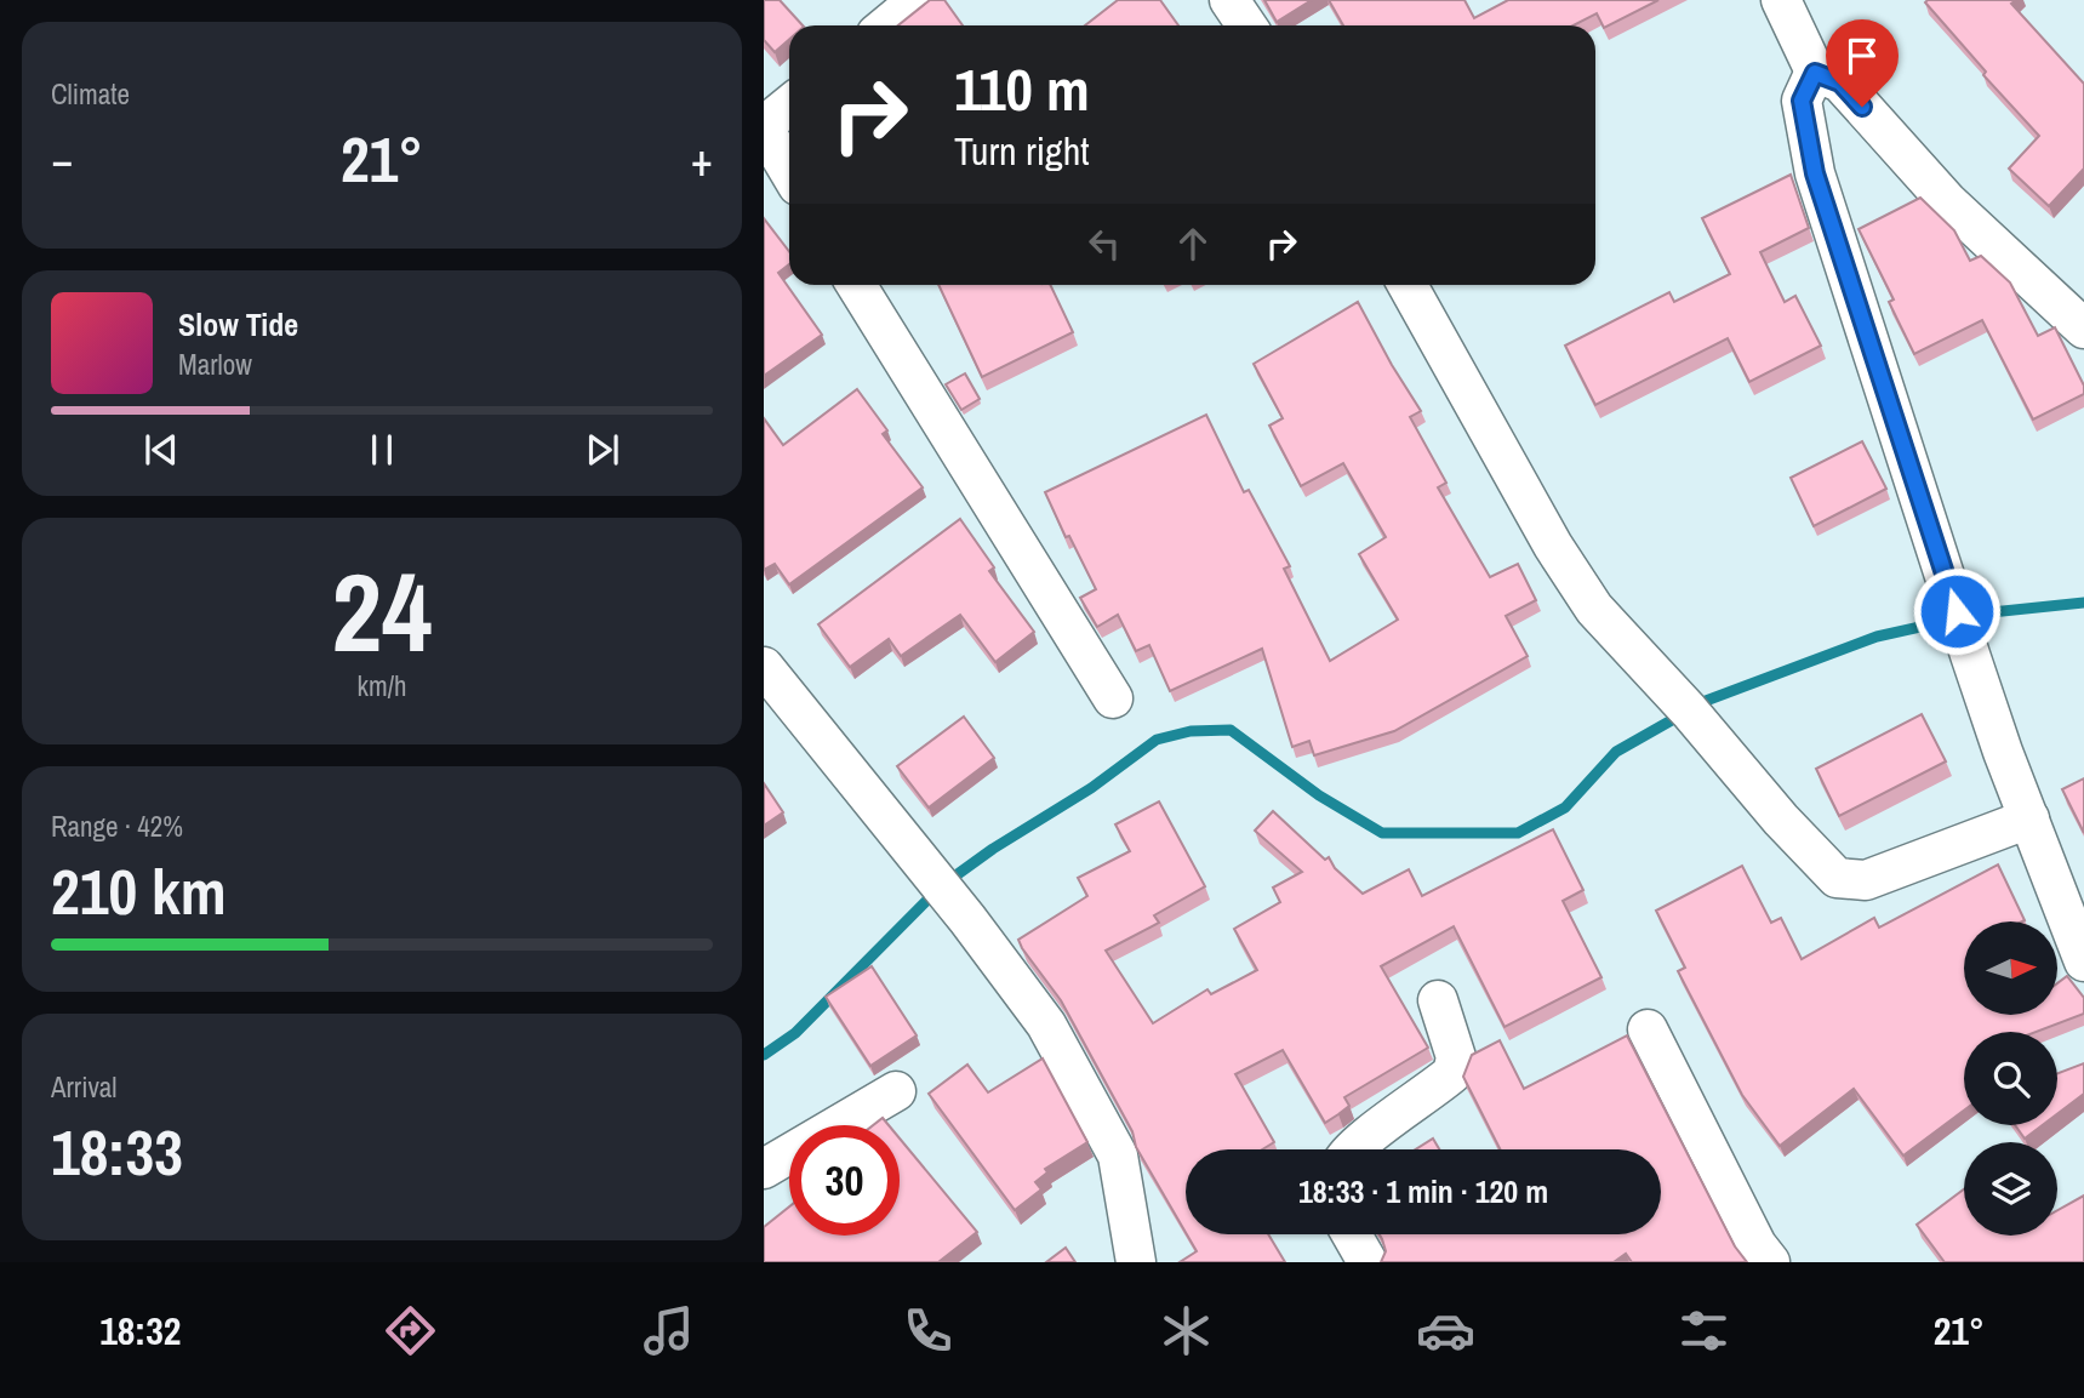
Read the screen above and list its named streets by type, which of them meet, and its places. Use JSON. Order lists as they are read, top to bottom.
{
  "north": "right",
  "page": {
    "tile": [
      "Climate",
      ["24", "km/h"],
      ["Range · 42%", "210 km"],
      ["Arrival", "18:33"]
    ],
    "turn": ["110 m", "Turn right"],
    "heat": ["−", "21°", "+"],
    "song": ["Slow Tide", "Marlow"],
    "limit": "30",
    "trip": "18:33 · 1 min · 120 m",
    "tabs": ["18:32", "21°"]
  }
}
